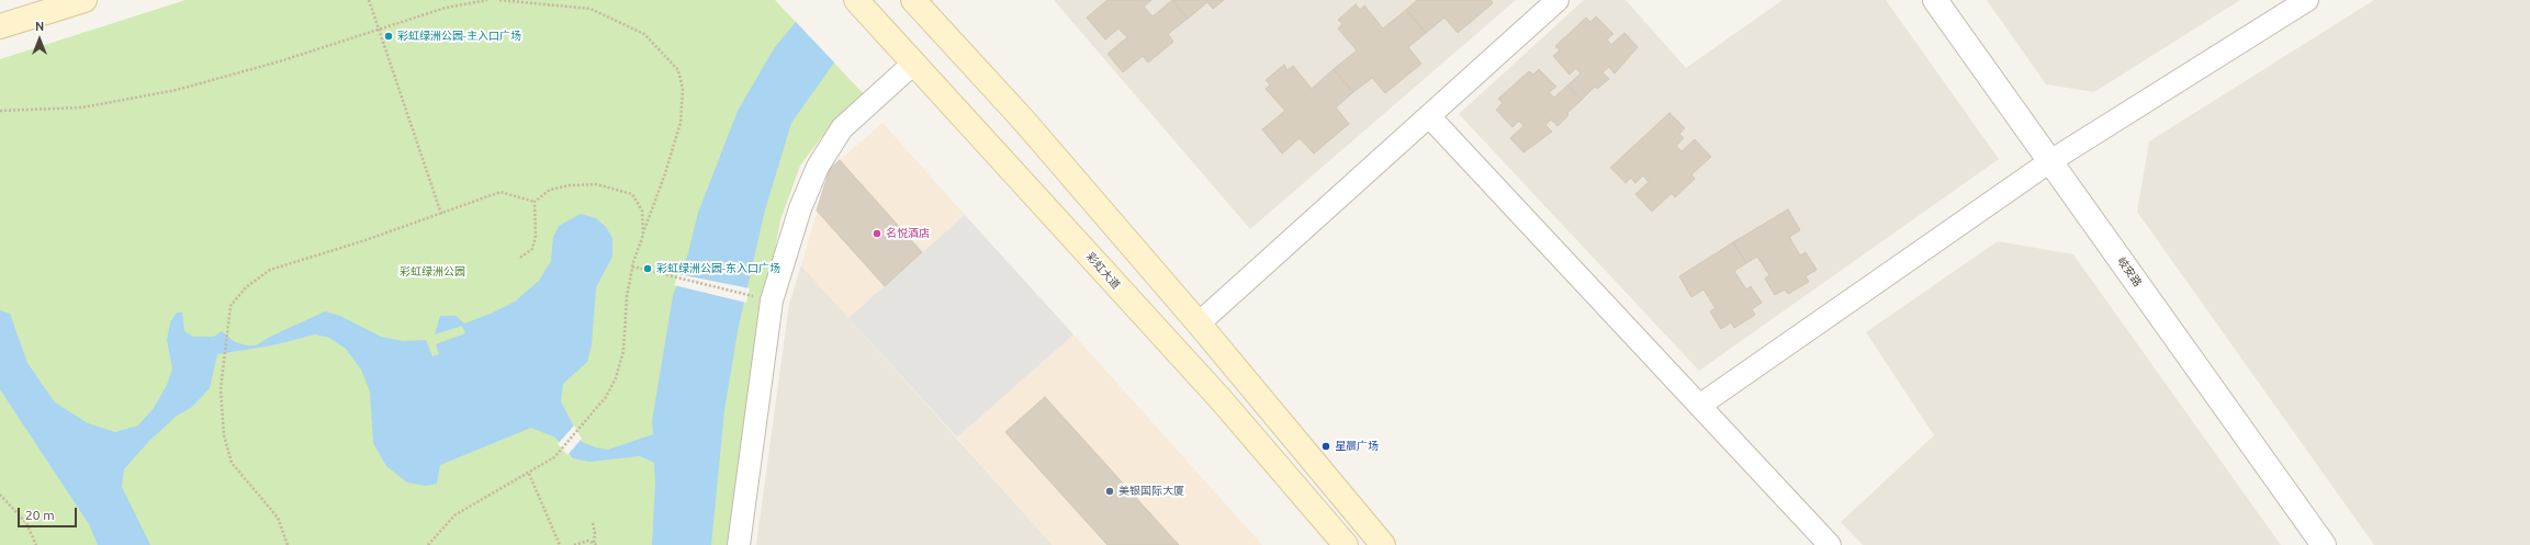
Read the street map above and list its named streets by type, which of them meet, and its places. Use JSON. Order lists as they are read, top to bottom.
{
  "streets": {
    "main road": ["彩虹大道"],
    "street": ["岐安路"]
  },
  "parks": ["彩虹绿洲公园"],
  "places": [
    "彩虹绿洲公园-主入口广场",
    "名悦酒店",
    "彩虹绿洲公园-东入口广场",
    "星晨广场",
    "美银国际大厦"
  ],
  "scale_bar": "20 m",
  "north": "top"
}
